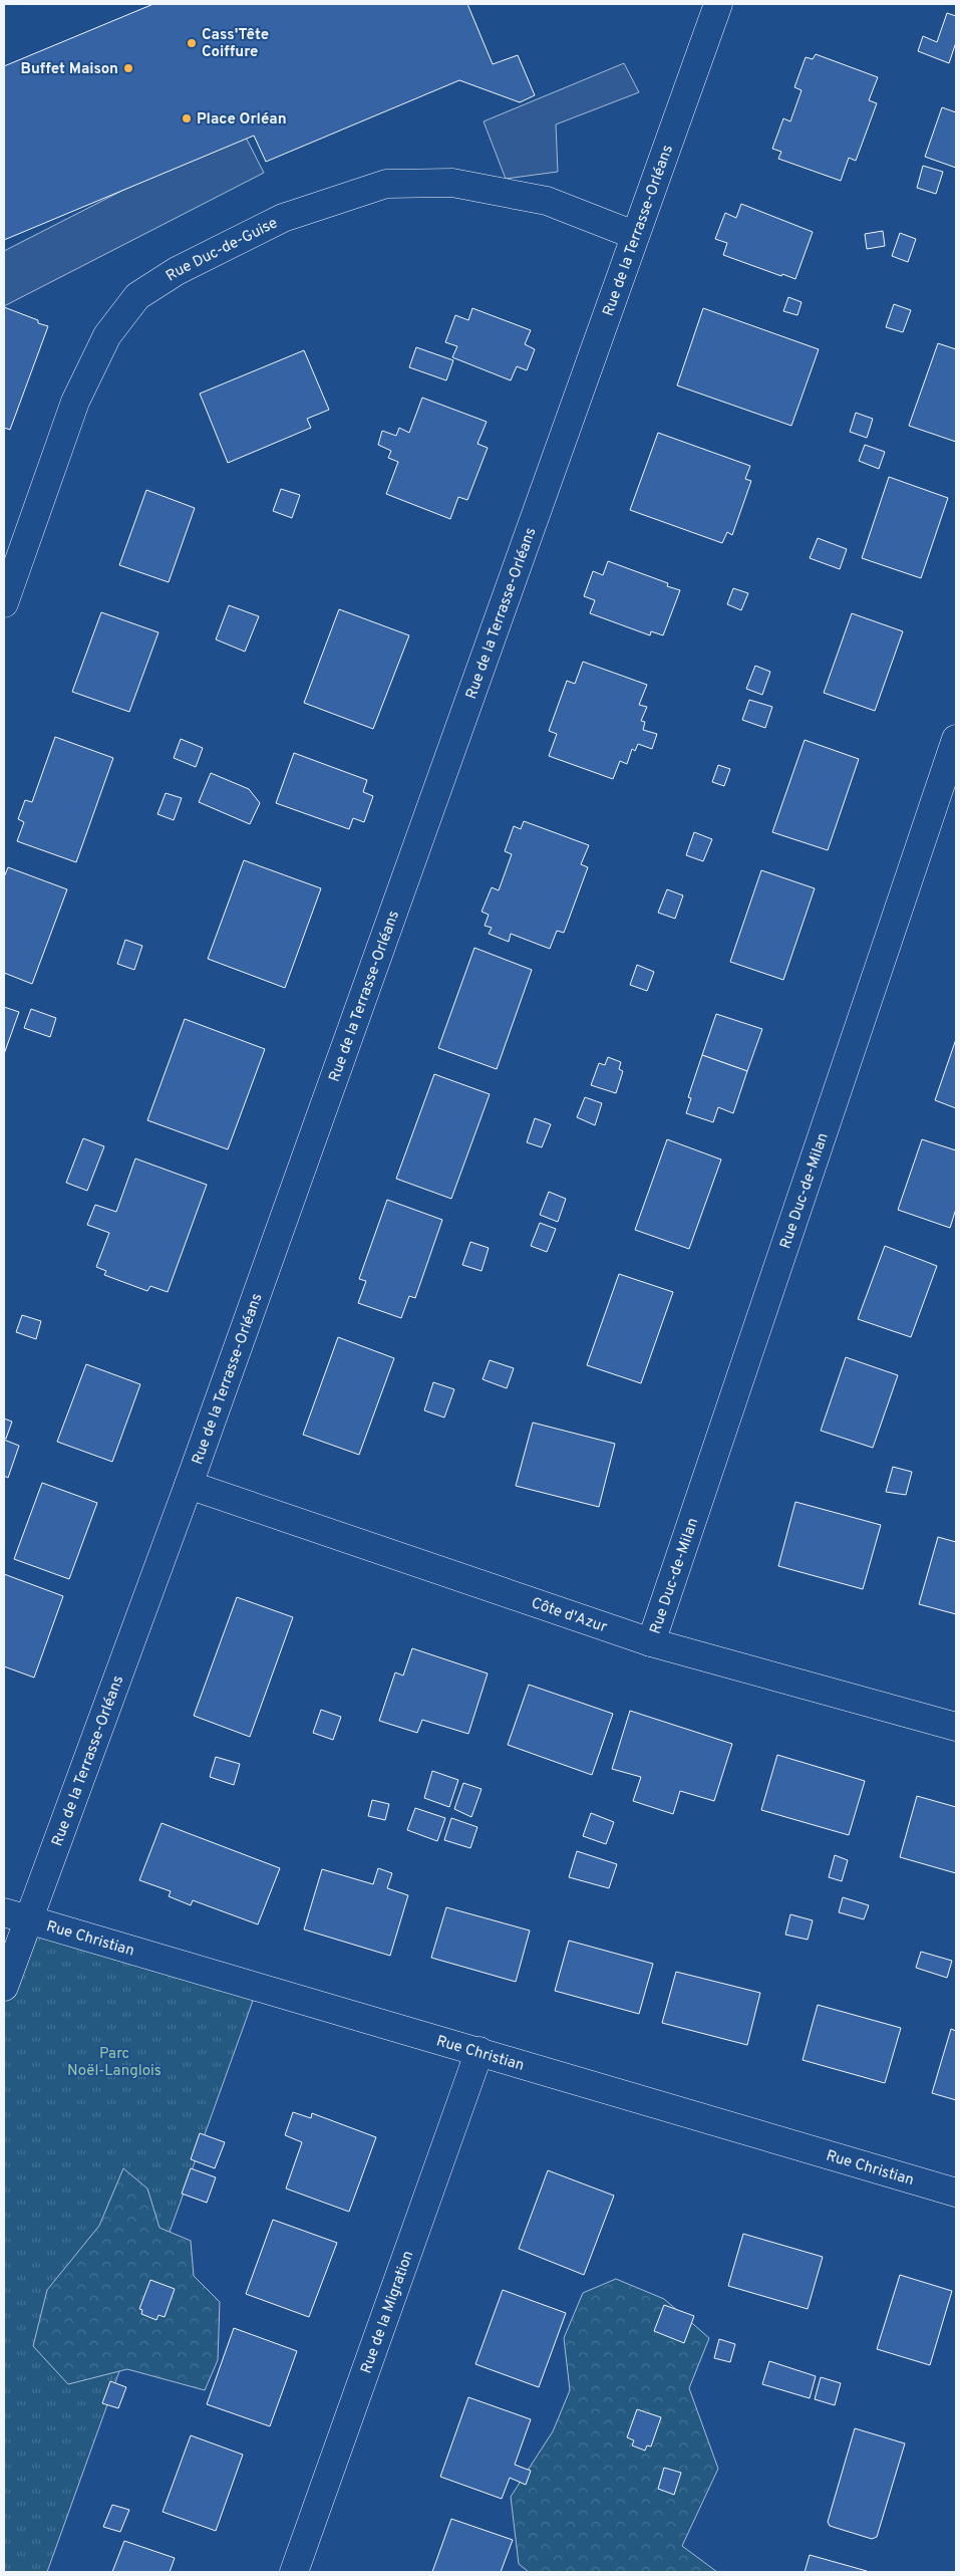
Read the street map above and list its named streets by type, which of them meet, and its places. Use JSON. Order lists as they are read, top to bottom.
{
  "streets": {
    "street": [
      "Rue de la Terrasse-Orléans",
      "Rue Duc-de-Guise",
      "Rue Duc-de-Milan",
      "Côte d'Azur",
      "Rue Christian",
      "Rue de la Migration"
    ]
  },
  "crossings": [
    ["Rue de la Terrasse-Orléans", "Rue Duc-de-Guise"],
    ["Rue de la Terrasse-Orléans", "Côte d'Azur"],
    ["Rue de la Terrasse-Orléans", "Rue Christian"],
    ["Rue Duc-de-Milan", "Côte d'Azur"],
    ["Rue Christian", "Rue de la Migration"]
  ],
  "parks": ["Parc Noël-Langlois"],
  "places": ["Cass'Tête Coiffure", "Buffet Maison", "Place Orléan"]
}
